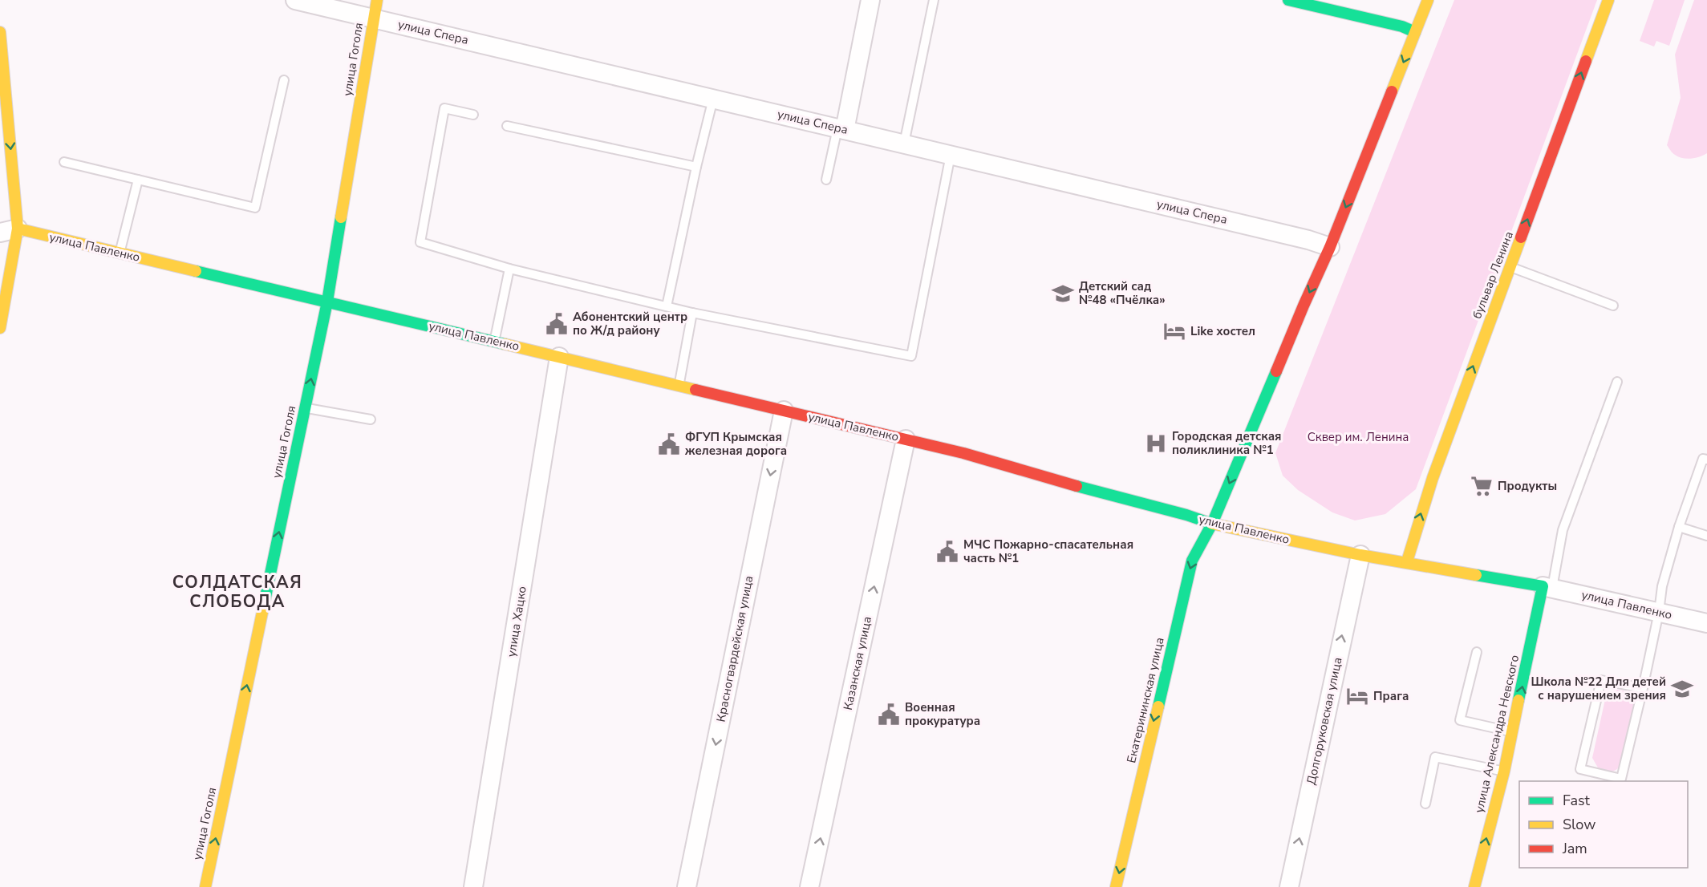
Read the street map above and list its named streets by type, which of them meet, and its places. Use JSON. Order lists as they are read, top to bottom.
{
  "streets": {
    "main road": [
      "улица Гоголя",
      "улица Павленко",
      "бульвар Ленина",
      "Екатерининская улица",
      "улица Александра Невского"
    ],
    "street": [
      "улица Спера",
      "улица Хацко",
      "Красногвардейская улица",
      "Казанская улица",
      "Долгоруковская улица"
    ]
  },
  "crossings": [
    ["улица Спера", "улица Гоголя"],
    ["улица Гоголя", "улица Павленко"],
    ["улица Павленко", "бульвар Ленина"],
    ["улица Павленко", "улица Хацко"],
    ["улица Павленко", "Красногвардейская улица"],
    ["улица Павленко", "Казанская улица"],
    ["улица Павленко", "Екатерининская улица"],
    ["улица Павленко", "Долгоруковская улица"],
    ["улица Павленко", "улица Александра Невского"]
  ],
  "one_way": [
    "улица Гоголя",
    "бульвар Ленина",
    "Красногвардейская улица",
    "Казанская улица",
    "Екатерининская улица",
    "Долгоруковская улица",
    "улица Александра Невского"
  ],
  "districts": ["СОЛДАТСКАЯ СЛОБОДА"],
  "parks": ["Сквер им. Ленина"],
  "places": {
    "school or university": ["Детский сад №48 «Пчёлка»", "Школа №22 Для детей с нарушением зрения"],
    "public building": [
      "Абонентский центр по Ж/д району",
      "ФГУП Крымская железная дорога",
      "МЧС Пожарно-спасательная часть №1",
      "Военная прокуратура"
    ],
    "hotel": ["Like хостел", "Прага"],
    "hospital": ["Городская детская поликлиника №1"],
    "supermarket": ["Продукты"]
  },
  "legend": ["Fast", "Slow", "Jam"]
}
